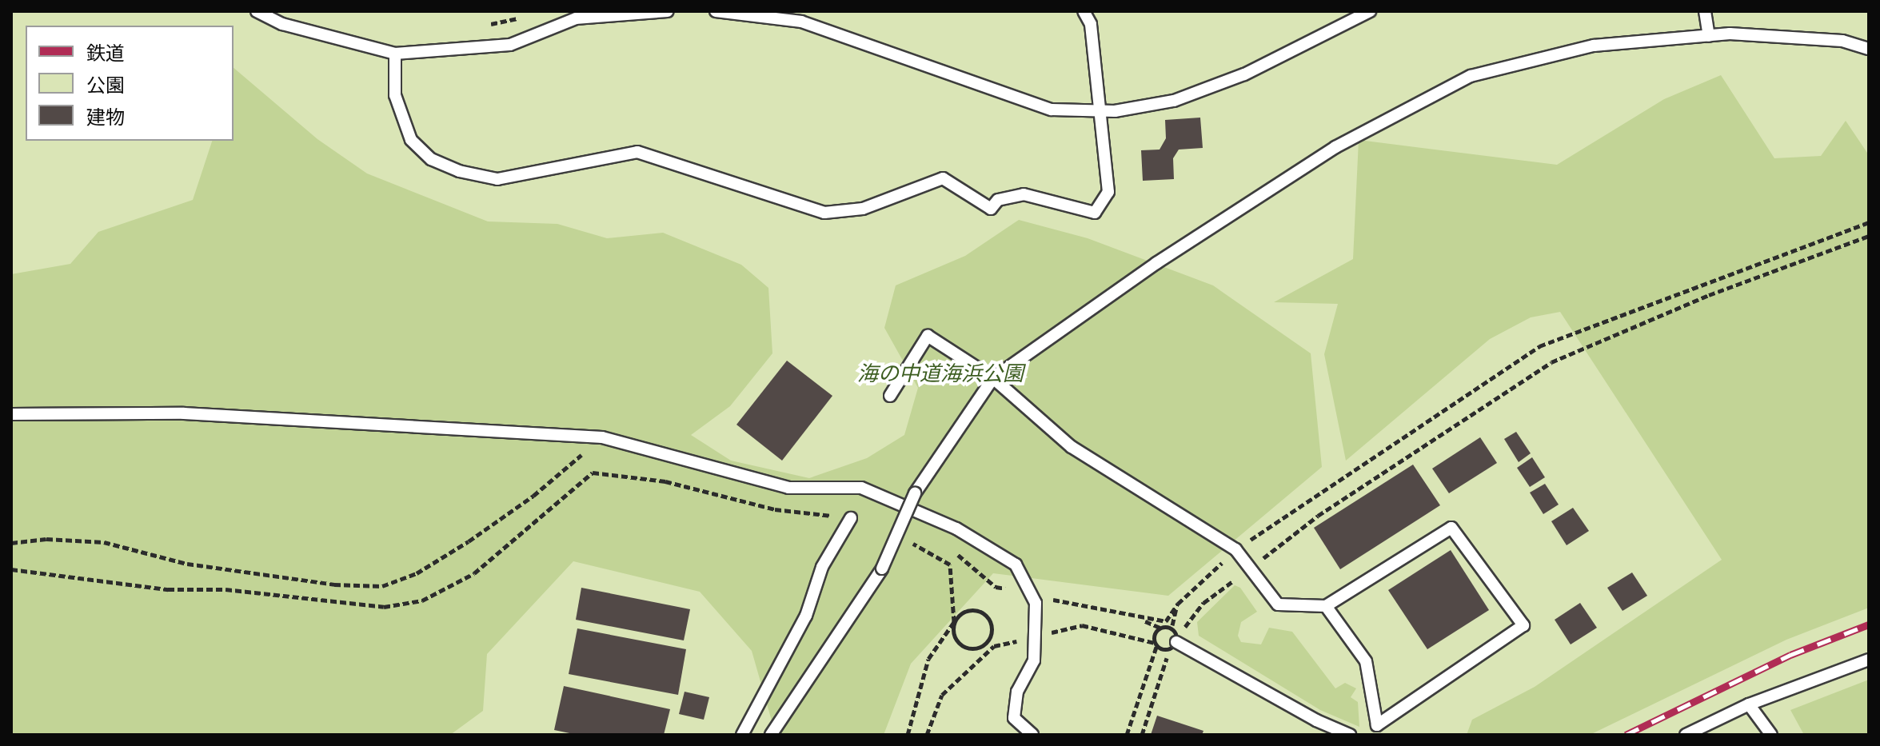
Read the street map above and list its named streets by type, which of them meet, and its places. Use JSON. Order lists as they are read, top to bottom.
{
  "parks": ["海の中道海浜公園"],
  "legend": ["鉄道", "公園", "建物"]
}
